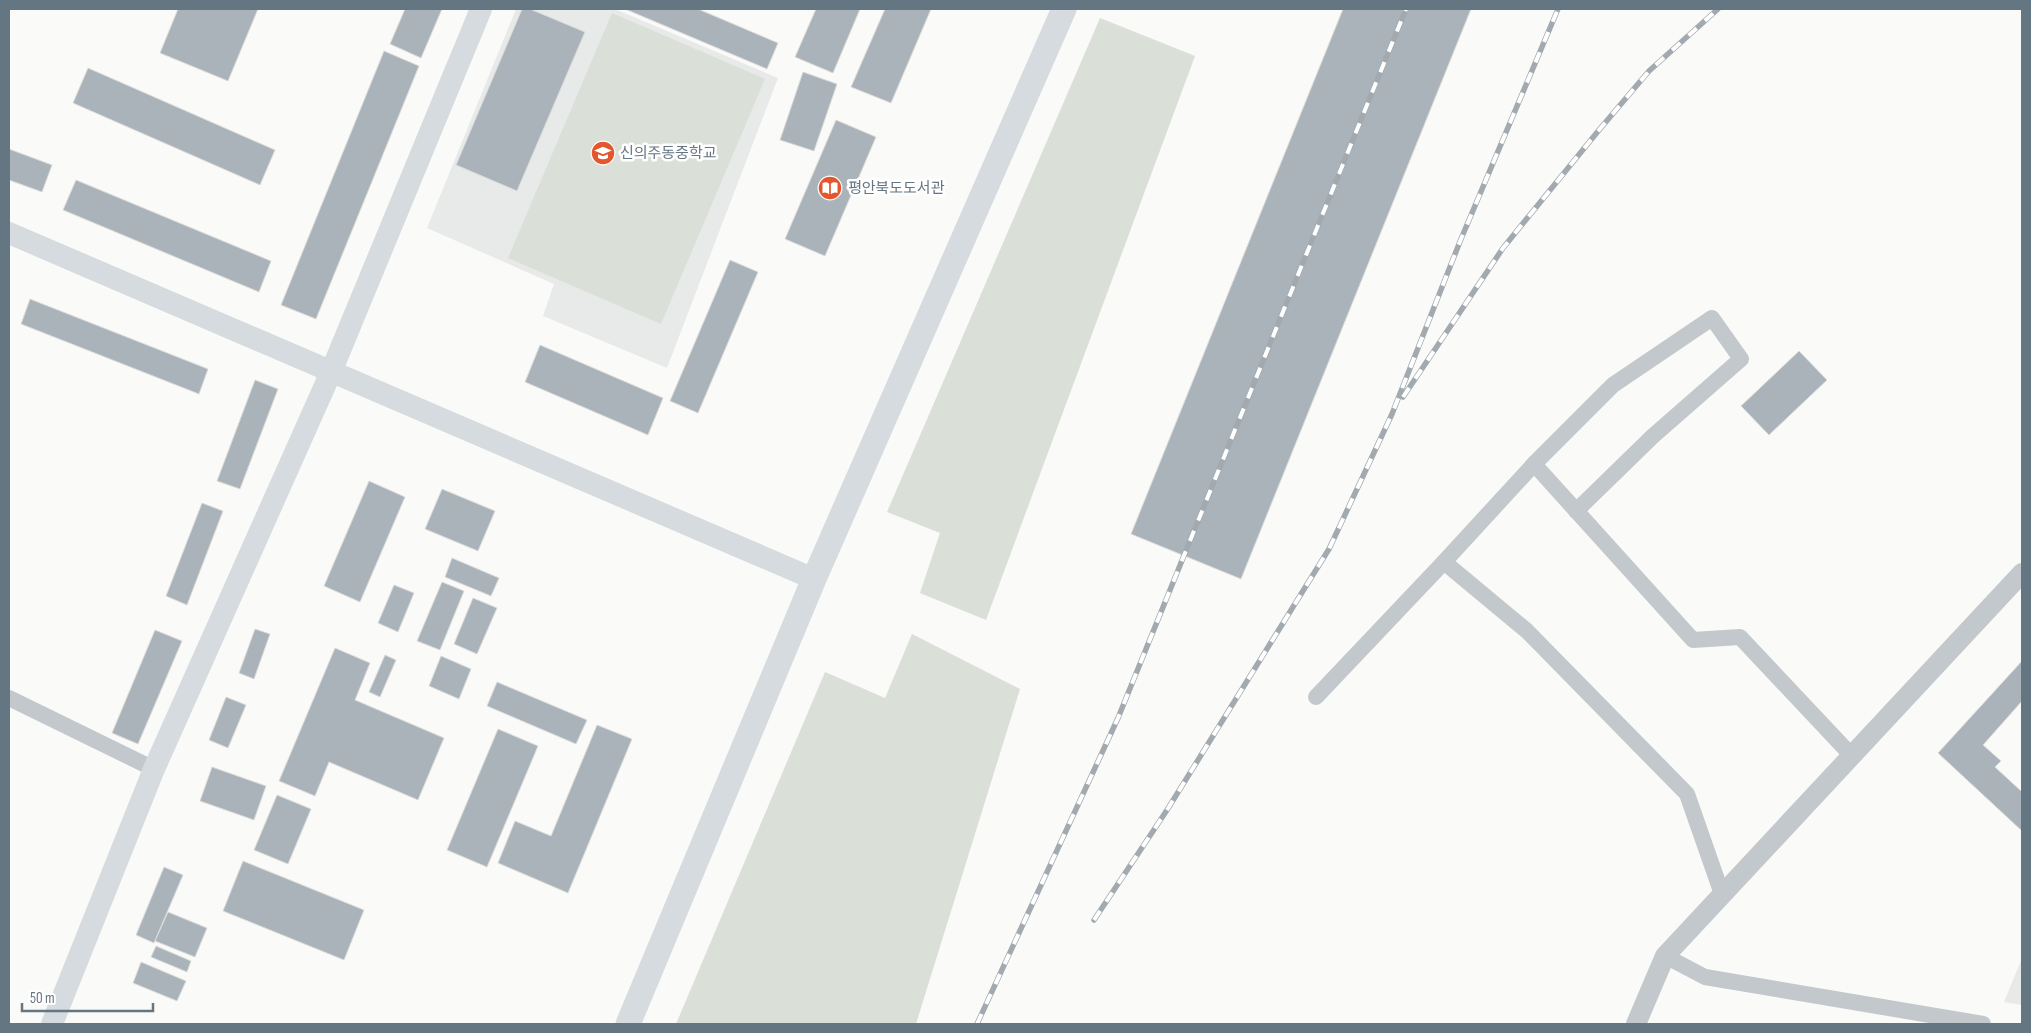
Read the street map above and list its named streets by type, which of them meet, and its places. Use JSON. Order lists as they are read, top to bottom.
{
  "places": {
    "school or university": ["신의주동중학교"],
    "library": ["평안북도도서관"]
  },
  "scale_bar": "50 m"
}
